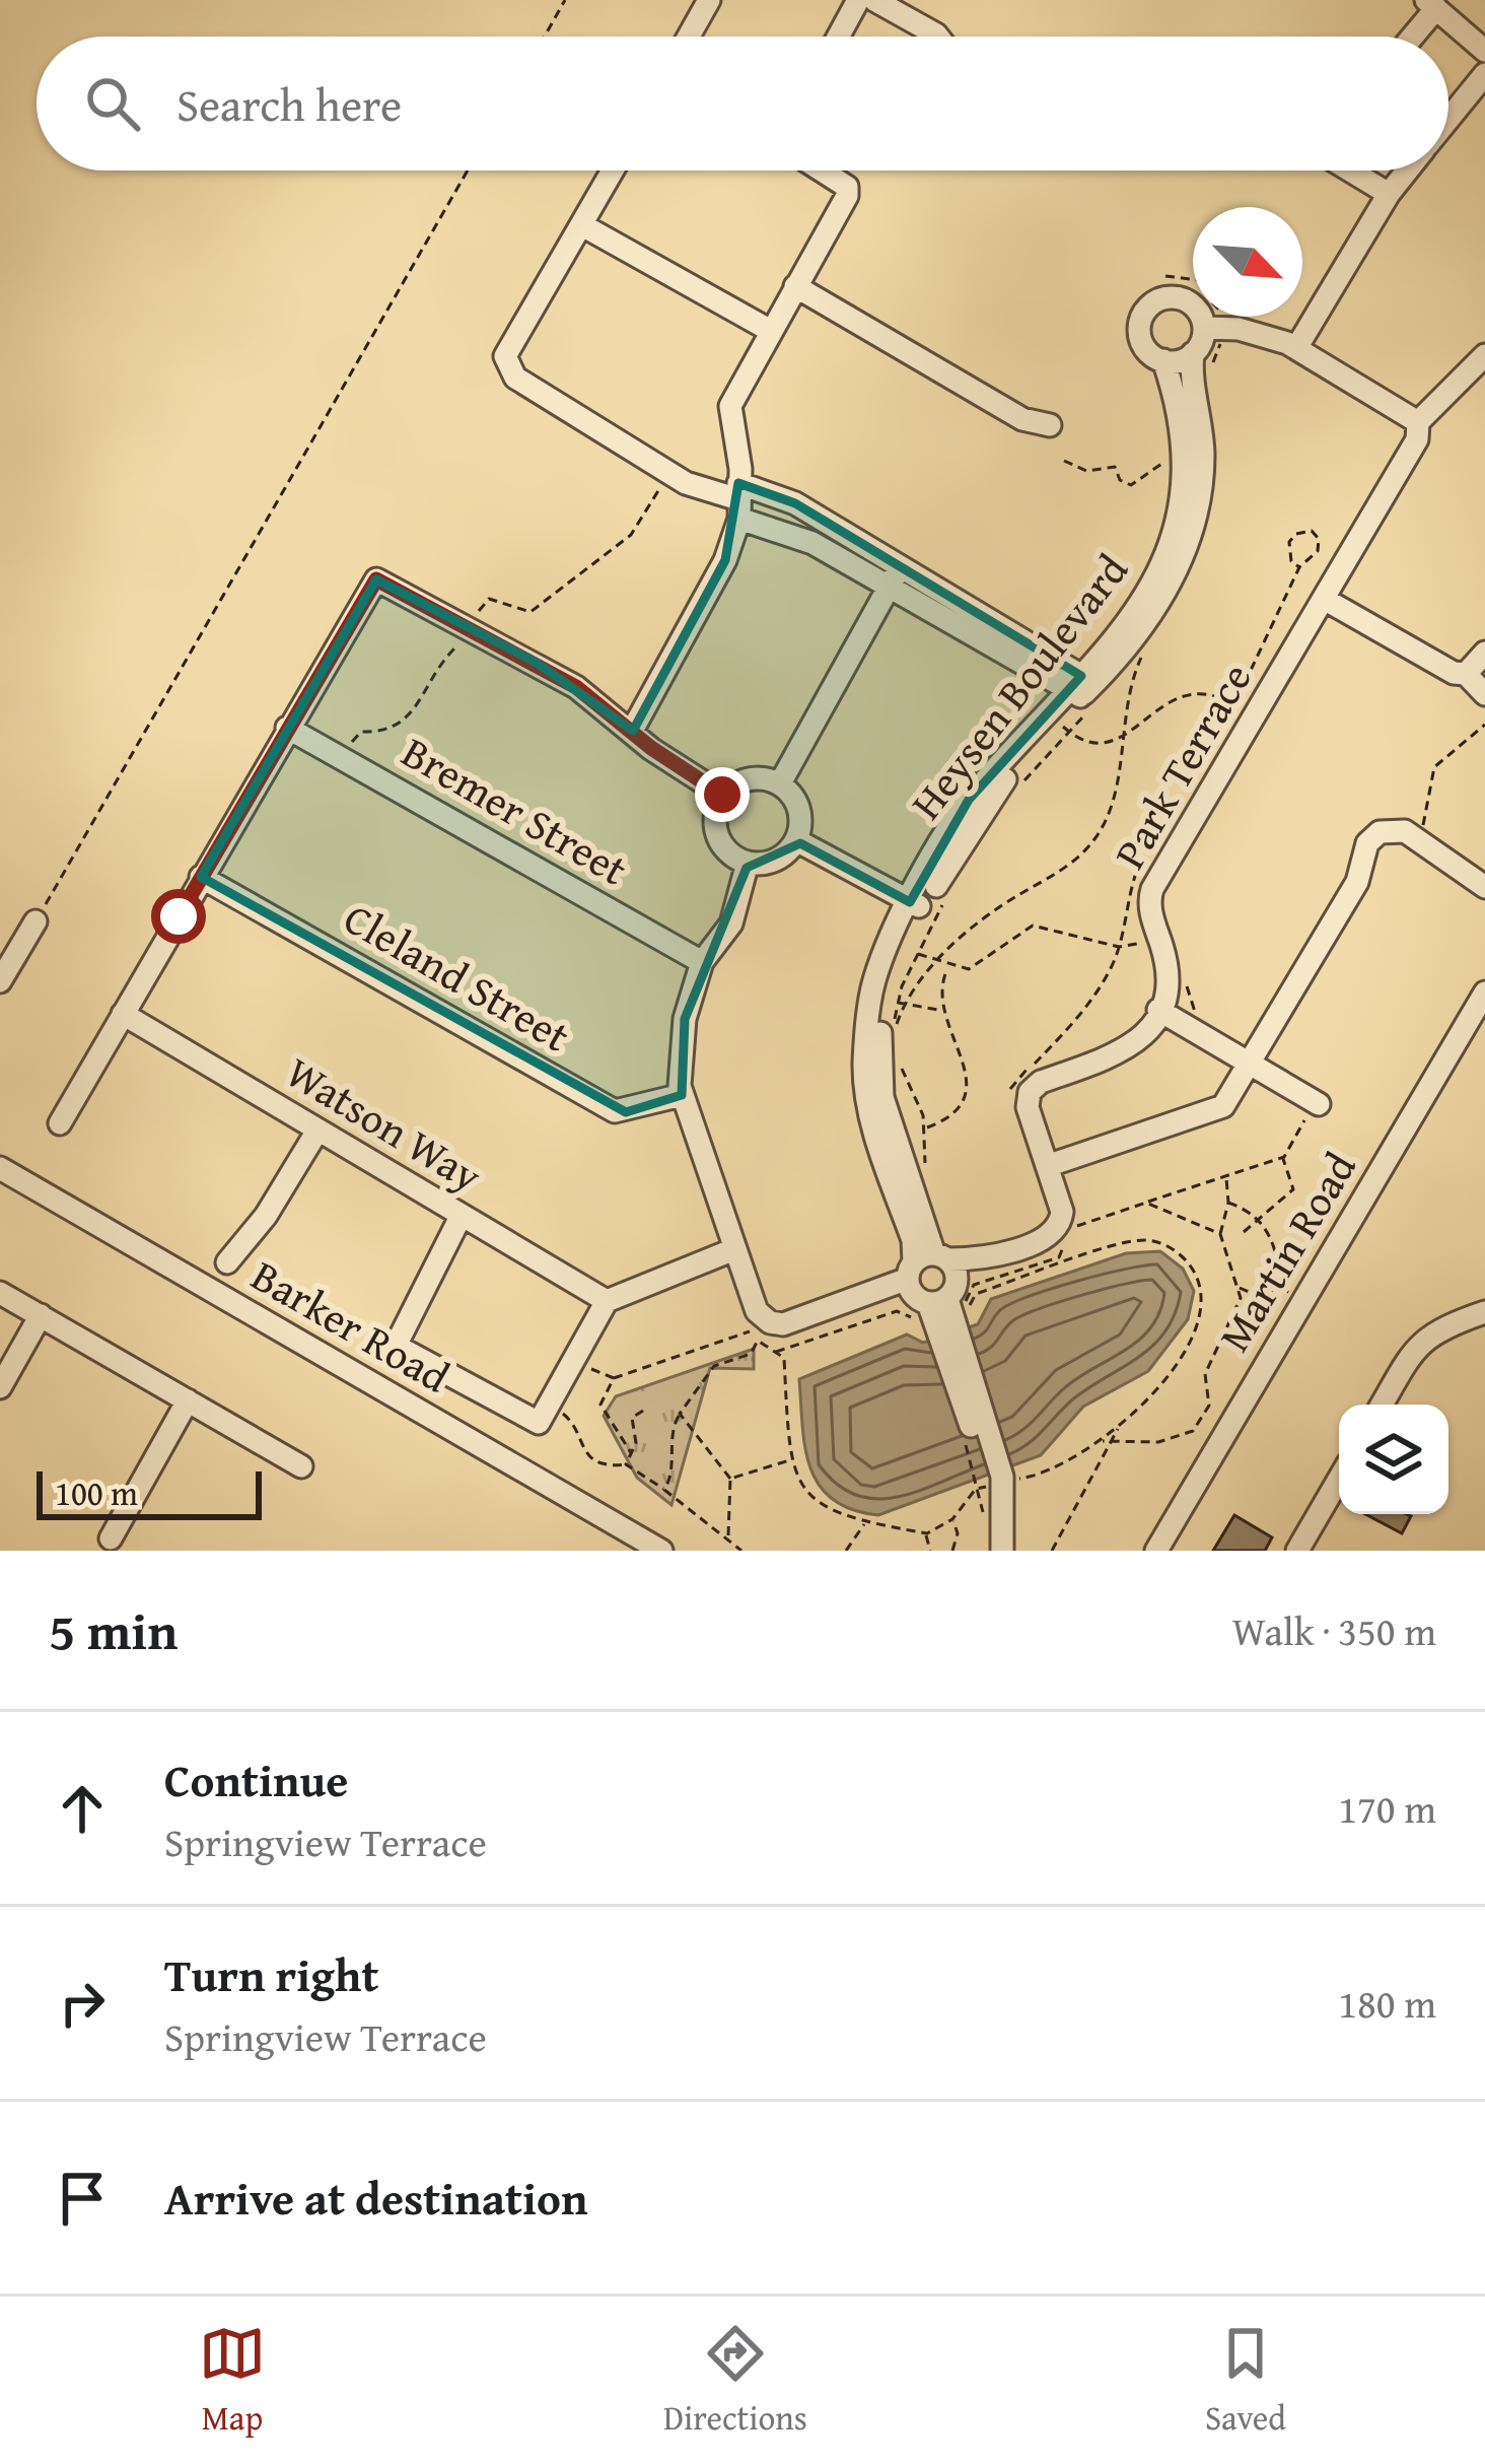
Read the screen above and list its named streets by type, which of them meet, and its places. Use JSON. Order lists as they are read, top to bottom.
{
  "streets": {
    "street": [
      "Heysen Boulevard",
      "Park Terrace",
      "Bremer Street",
      "Cleland Street",
      "Watson Way",
      "Martin Road",
      "Barker Road"
    ]
  },
  "scale_bar": "100 m",
  "north": "bottom right",
  "page": {
    "search": "Search here",
    "scale": "100 m",
    "heading": ["5 min", "Walk · 350 m"],
    "list": [
      ["Continue", "Springview Terrace", "170 m"],
      ["Turn right", "Springview Terrace", "180 m"],
      "Arrive at destination"
    ],
    "nav": ["Map", "Directions", "Saved"]
  }
}
